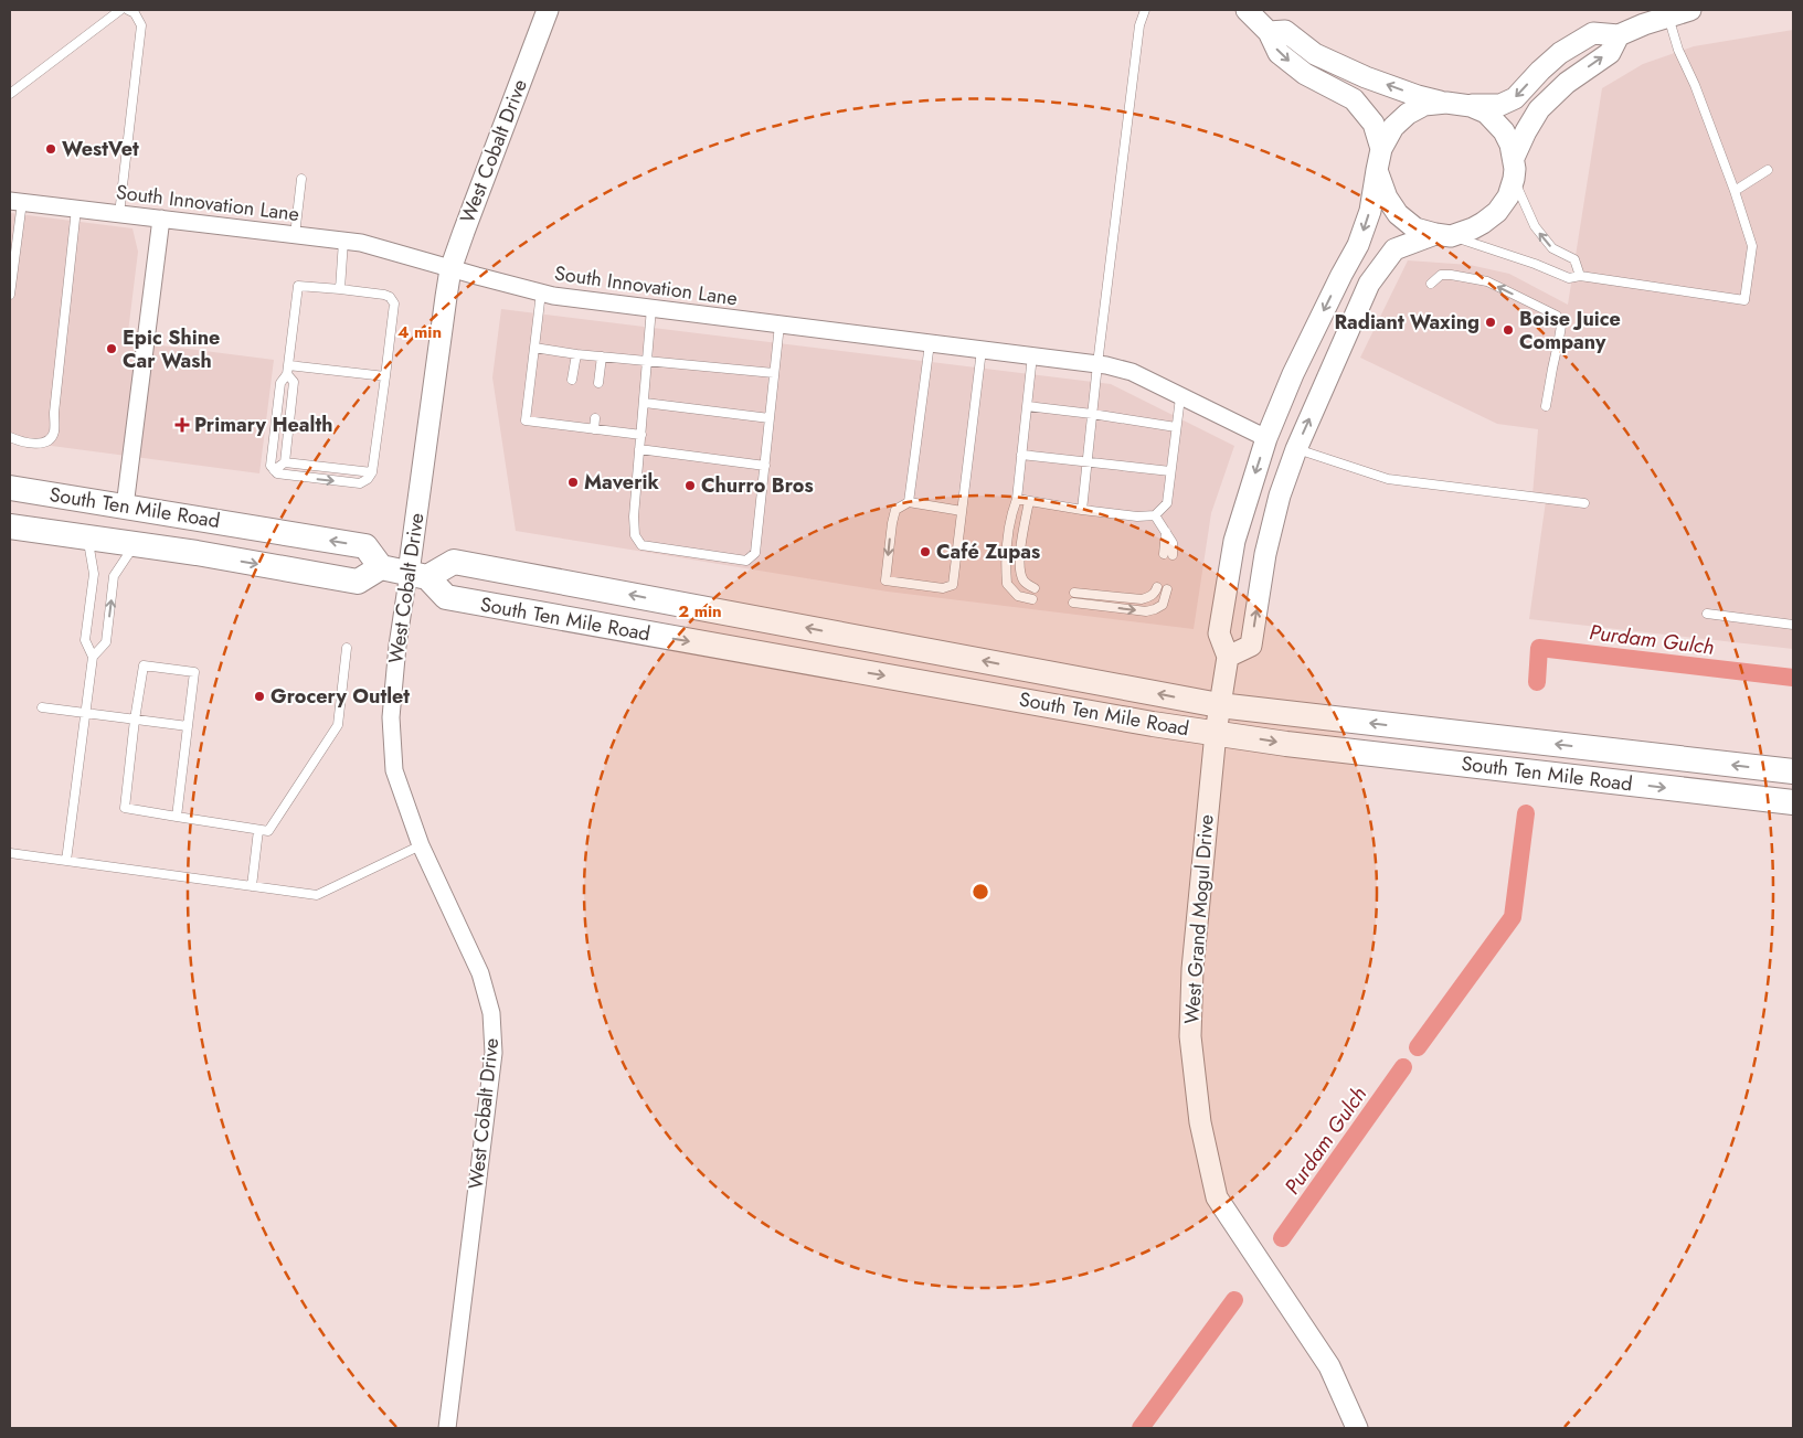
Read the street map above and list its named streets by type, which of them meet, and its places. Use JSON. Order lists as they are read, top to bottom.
{
  "streets": {
    "main road": ["South Ten Mile Road"],
    "street": ["West Cobalt Drive", "South Innovation Lane", "West Grand Mogul Drive"]
  },
  "crossings": [
    ["West Cobalt Drive", "South Innovation Lane"],
    ["West Cobalt Drive", "South Ten Mile Road"],
    ["South Ten Mile Road", "West Grand Mogul Drive"]
  ],
  "water": ["Purdam Gulch"],
  "places": {
    "other": [
      "WestVet",
      "Radiant Waxing",
      "Boise Juice Company",
      "Epic Shine Car Wash",
      "Maverik",
      "Churro Bros",
      "Café Zupas",
      "Grocery Outlet"
    ],
    "health": ["Primary Health"]
  },
  "rings": ["4 min", "2 min"]
}
